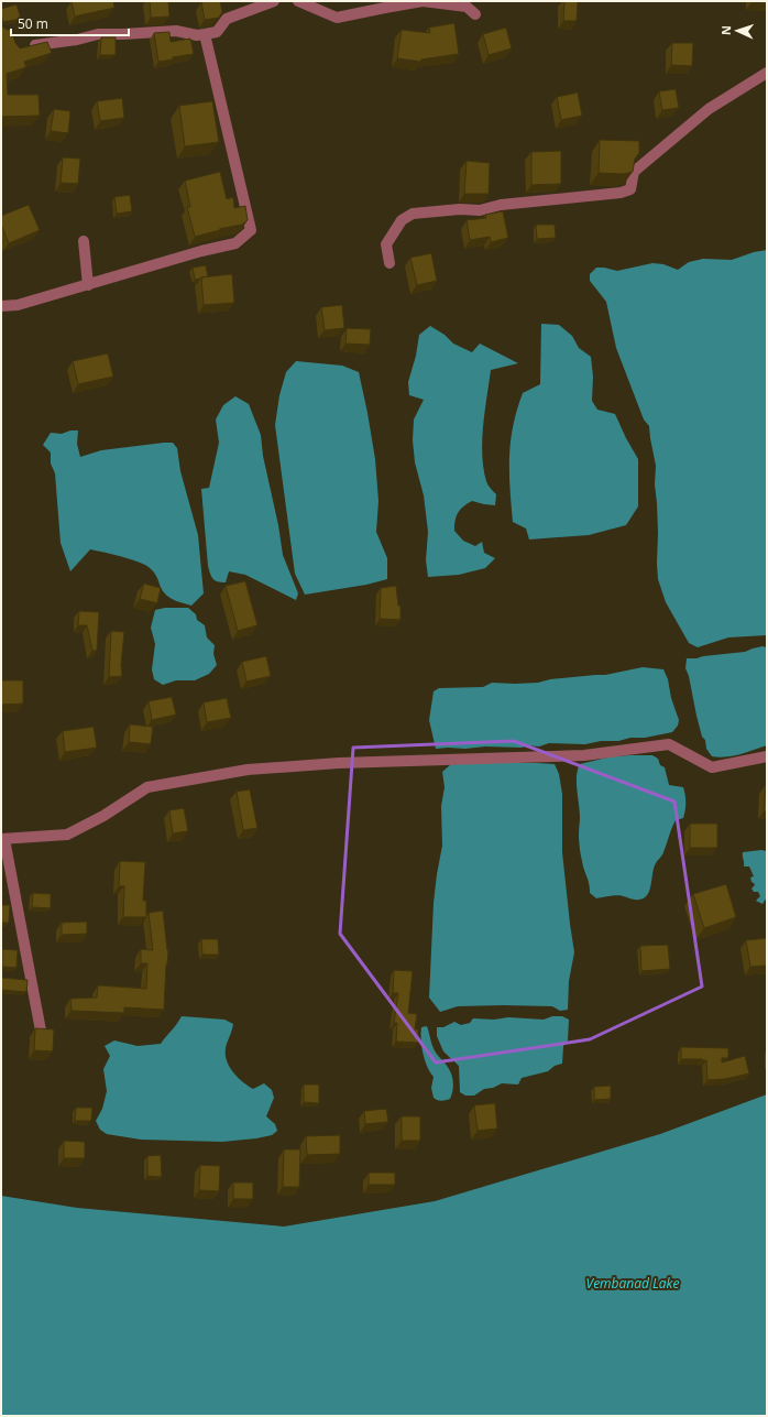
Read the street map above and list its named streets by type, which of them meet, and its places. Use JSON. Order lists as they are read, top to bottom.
{
  "water": ["Vembanad Lake"],
  "scale_bar": "50 m",
  "north": "left"
}
